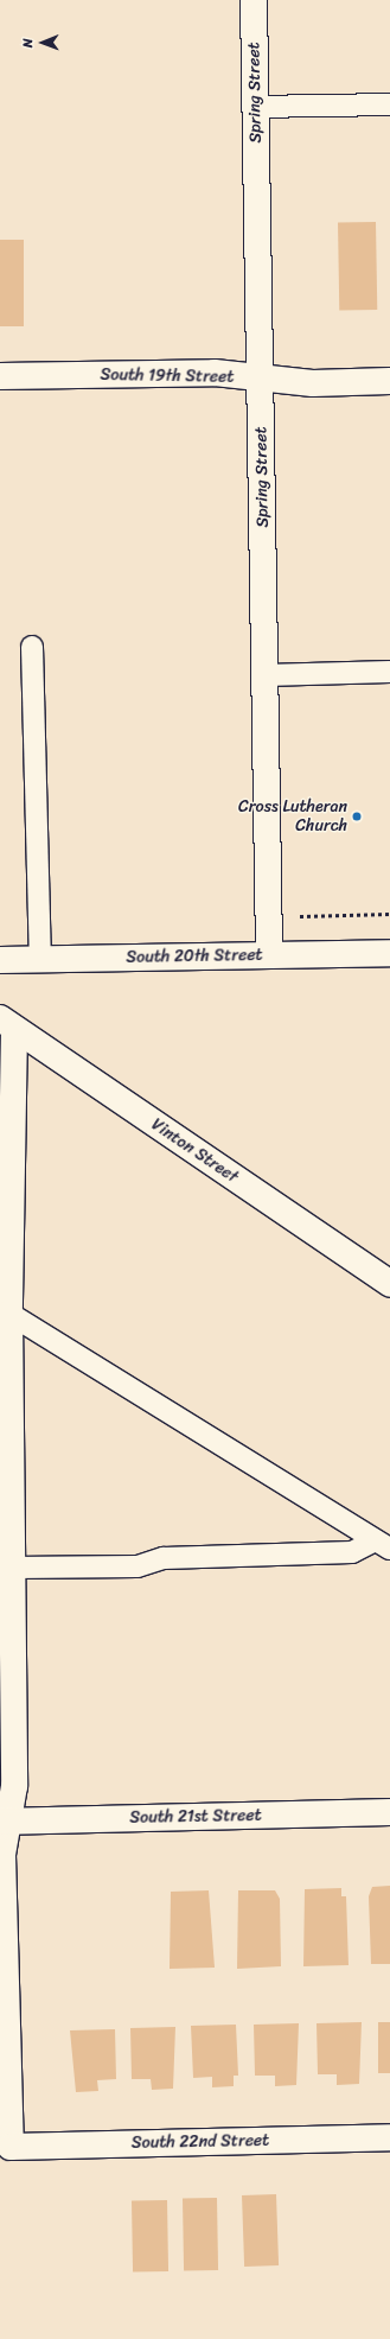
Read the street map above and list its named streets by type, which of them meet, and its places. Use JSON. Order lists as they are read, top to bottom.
{
  "streets": {
    "street": [
      "Spring Street",
      "South 19th Street",
      "South 20th Street",
      "Vinton Street",
      "South 21st Street",
      "South 22nd Street"
    ]
  },
  "crossings": [
    ["Spring Street", "South 19th Street"],
    ["Spring Street", "South 20th Street"]
  ],
  "places": ["Cross Lutheran Church"],
  "north": "left"
}
